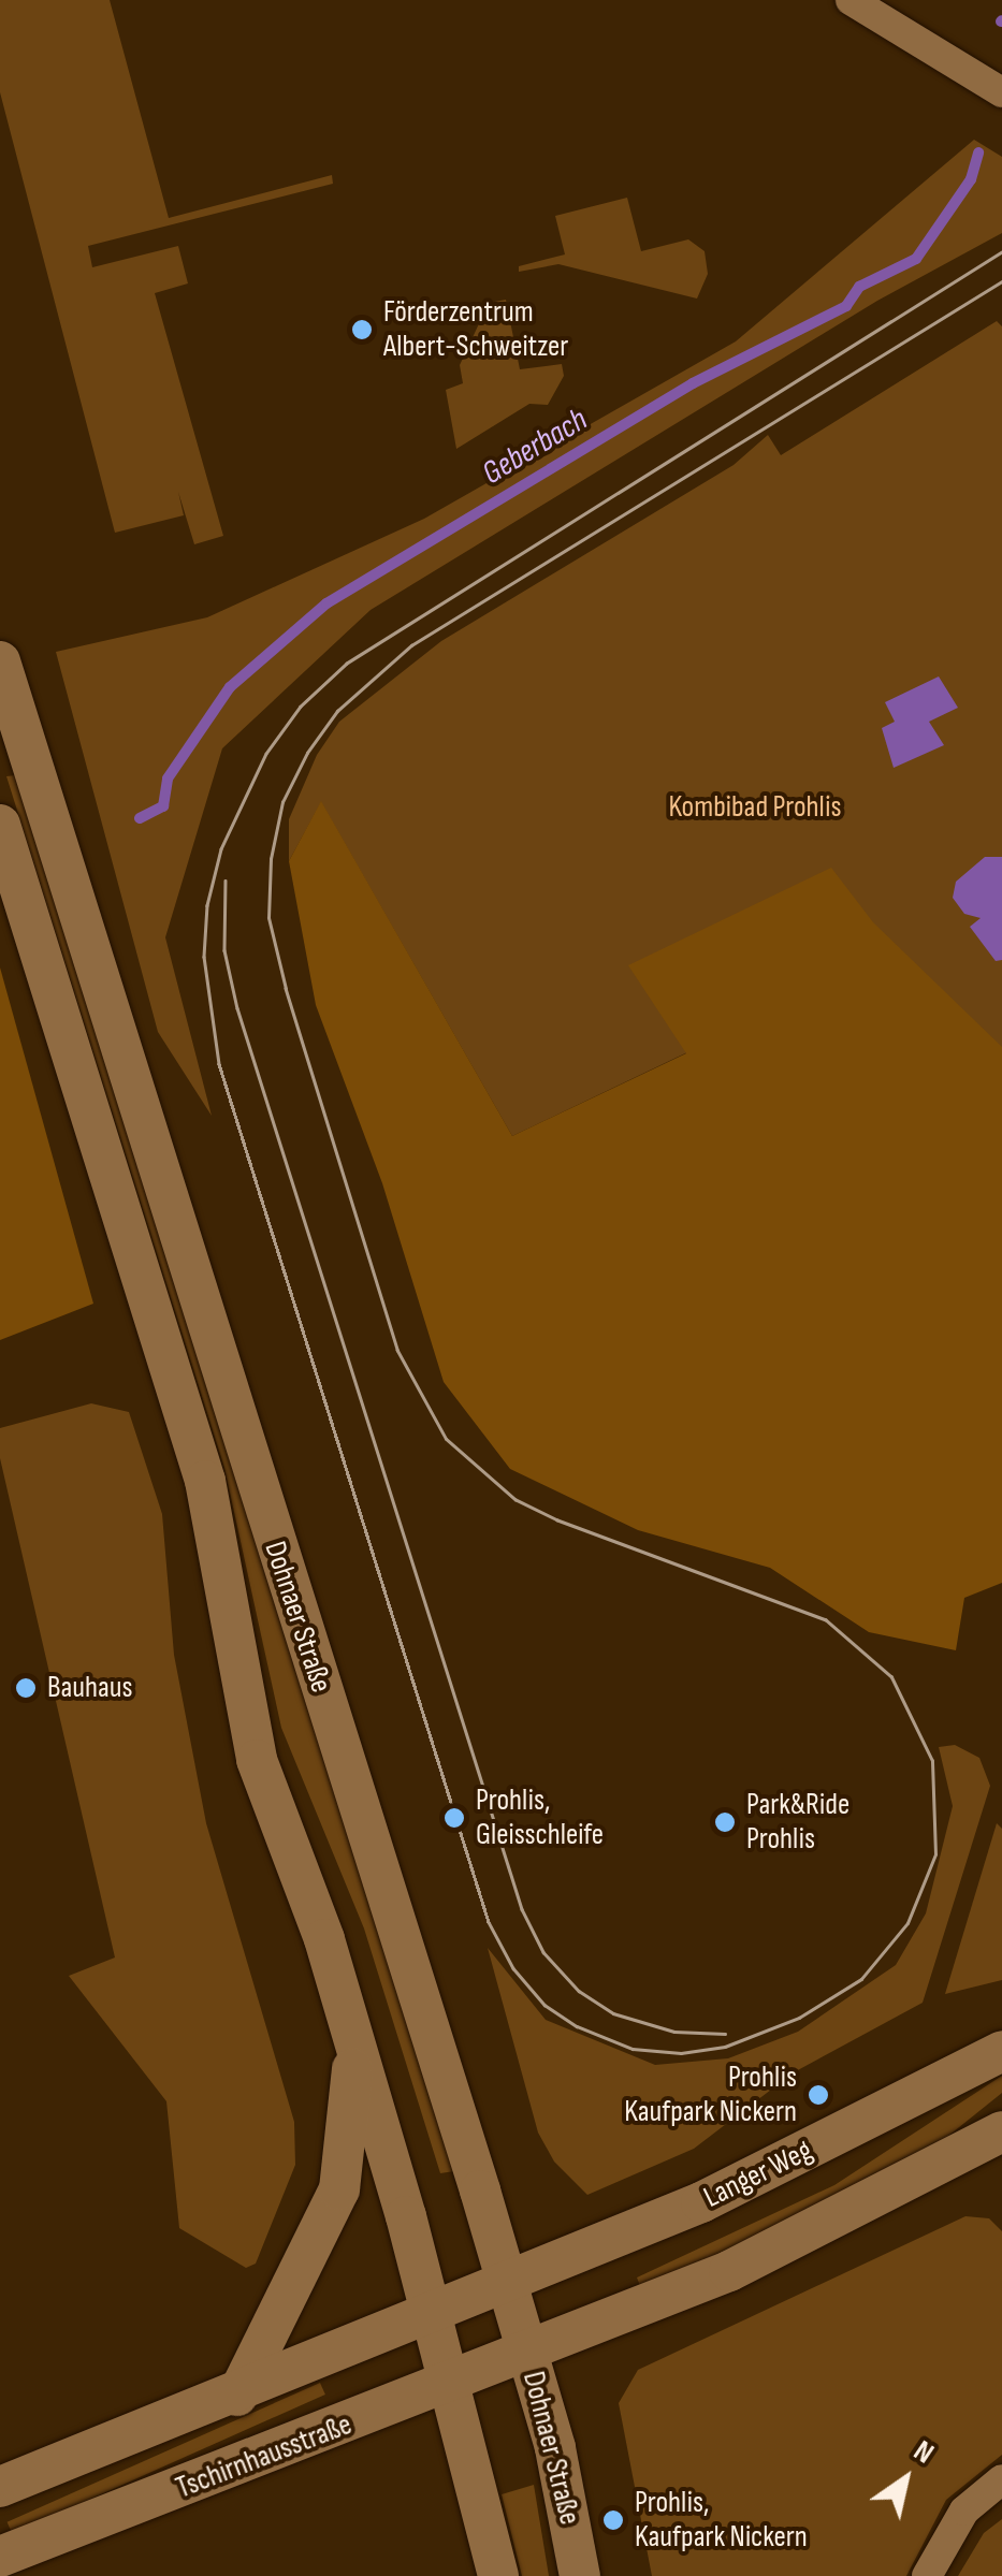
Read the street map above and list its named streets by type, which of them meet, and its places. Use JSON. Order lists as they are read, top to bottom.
{
  "streets": {
    "main road": ["Dohnaer Straße", "Langer Weg", "Tschirnhausstraße"]
  },
  "crossings": [
    ["Dohnaer Straße", "Langer Weg"],
    ["Dohnaer Straße", "Tschirnhausstraße"]
  ],
  "water": ["Geberbach"],
  "parks": ["Kombibad Prohlis"],
  "places": [
    "Förderzentrum Albert-Schweitzer",
    "Bauhaus",
    "Prohlis, Gleisschleife",
    "Park&Ride Prohlis",
    "Prohlis Kaufpark Nickern",
    "Prohlis, Kaufpark Nickern"
  ],
  "north": "top right"
}
